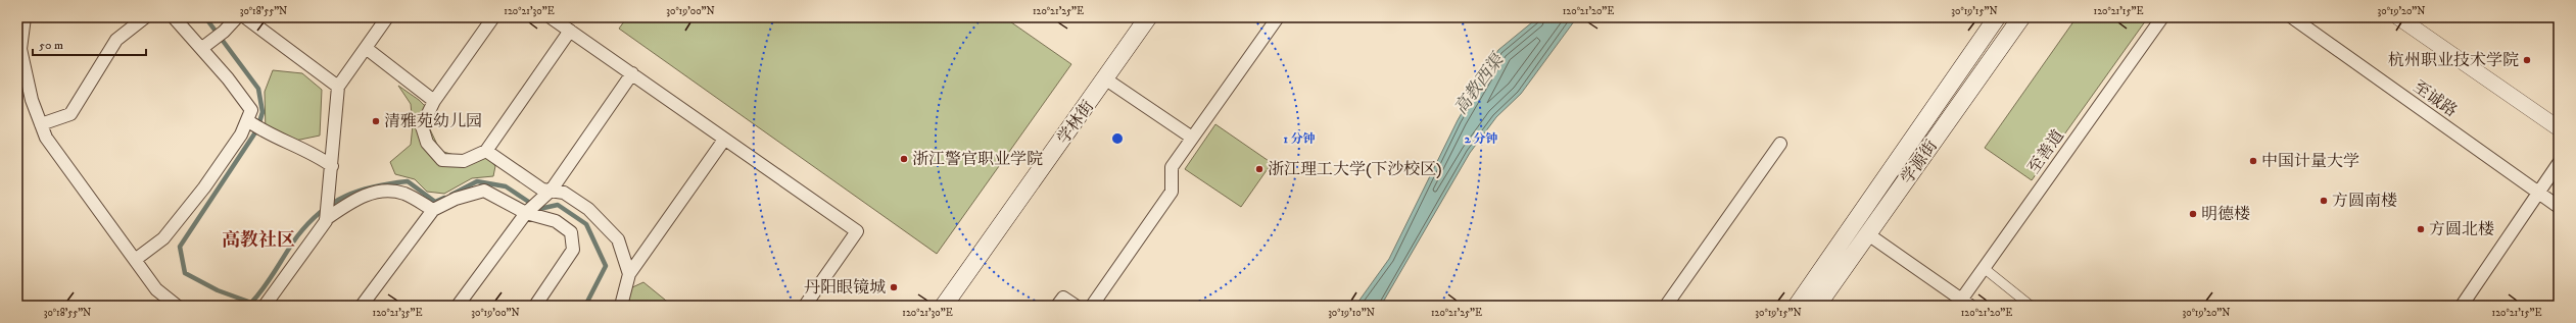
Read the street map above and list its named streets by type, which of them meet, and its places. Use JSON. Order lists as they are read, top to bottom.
{
  "streets": {
    "main road": ["学林街", "学源街"],
    "street": ["至诚路", "至善道"]
  },
  "districts": ["高教社区"],
  "water": ["高教西渠"],
  "places": [
    "杭州职业技术学院",
    "清雅苑幼儿园",
    "浙江警官职业学院",
    "中国计量大学",
    "浙江理工大学(下沙校区)",
    "方圆南楼",
    "明德楼",
    "方圆北楼",
    "丹阳眼镜城"
  ],
  "scale_bar": "50 m",
  "coordinates": [
    "30°18'55\"N",
    "120°21'30\"E",
    "30°19'00\"N",
    "120°21'25\"E",
    "120°21'20\"E",
    "30°19'15\"N",
    "120°21'15\"E",
    "30°19'20\"N",
    "120°21'35\"E",
    "30°19'10\"N"
  ],
  "rings": ["1 分钟", "2 分钟"]
}
